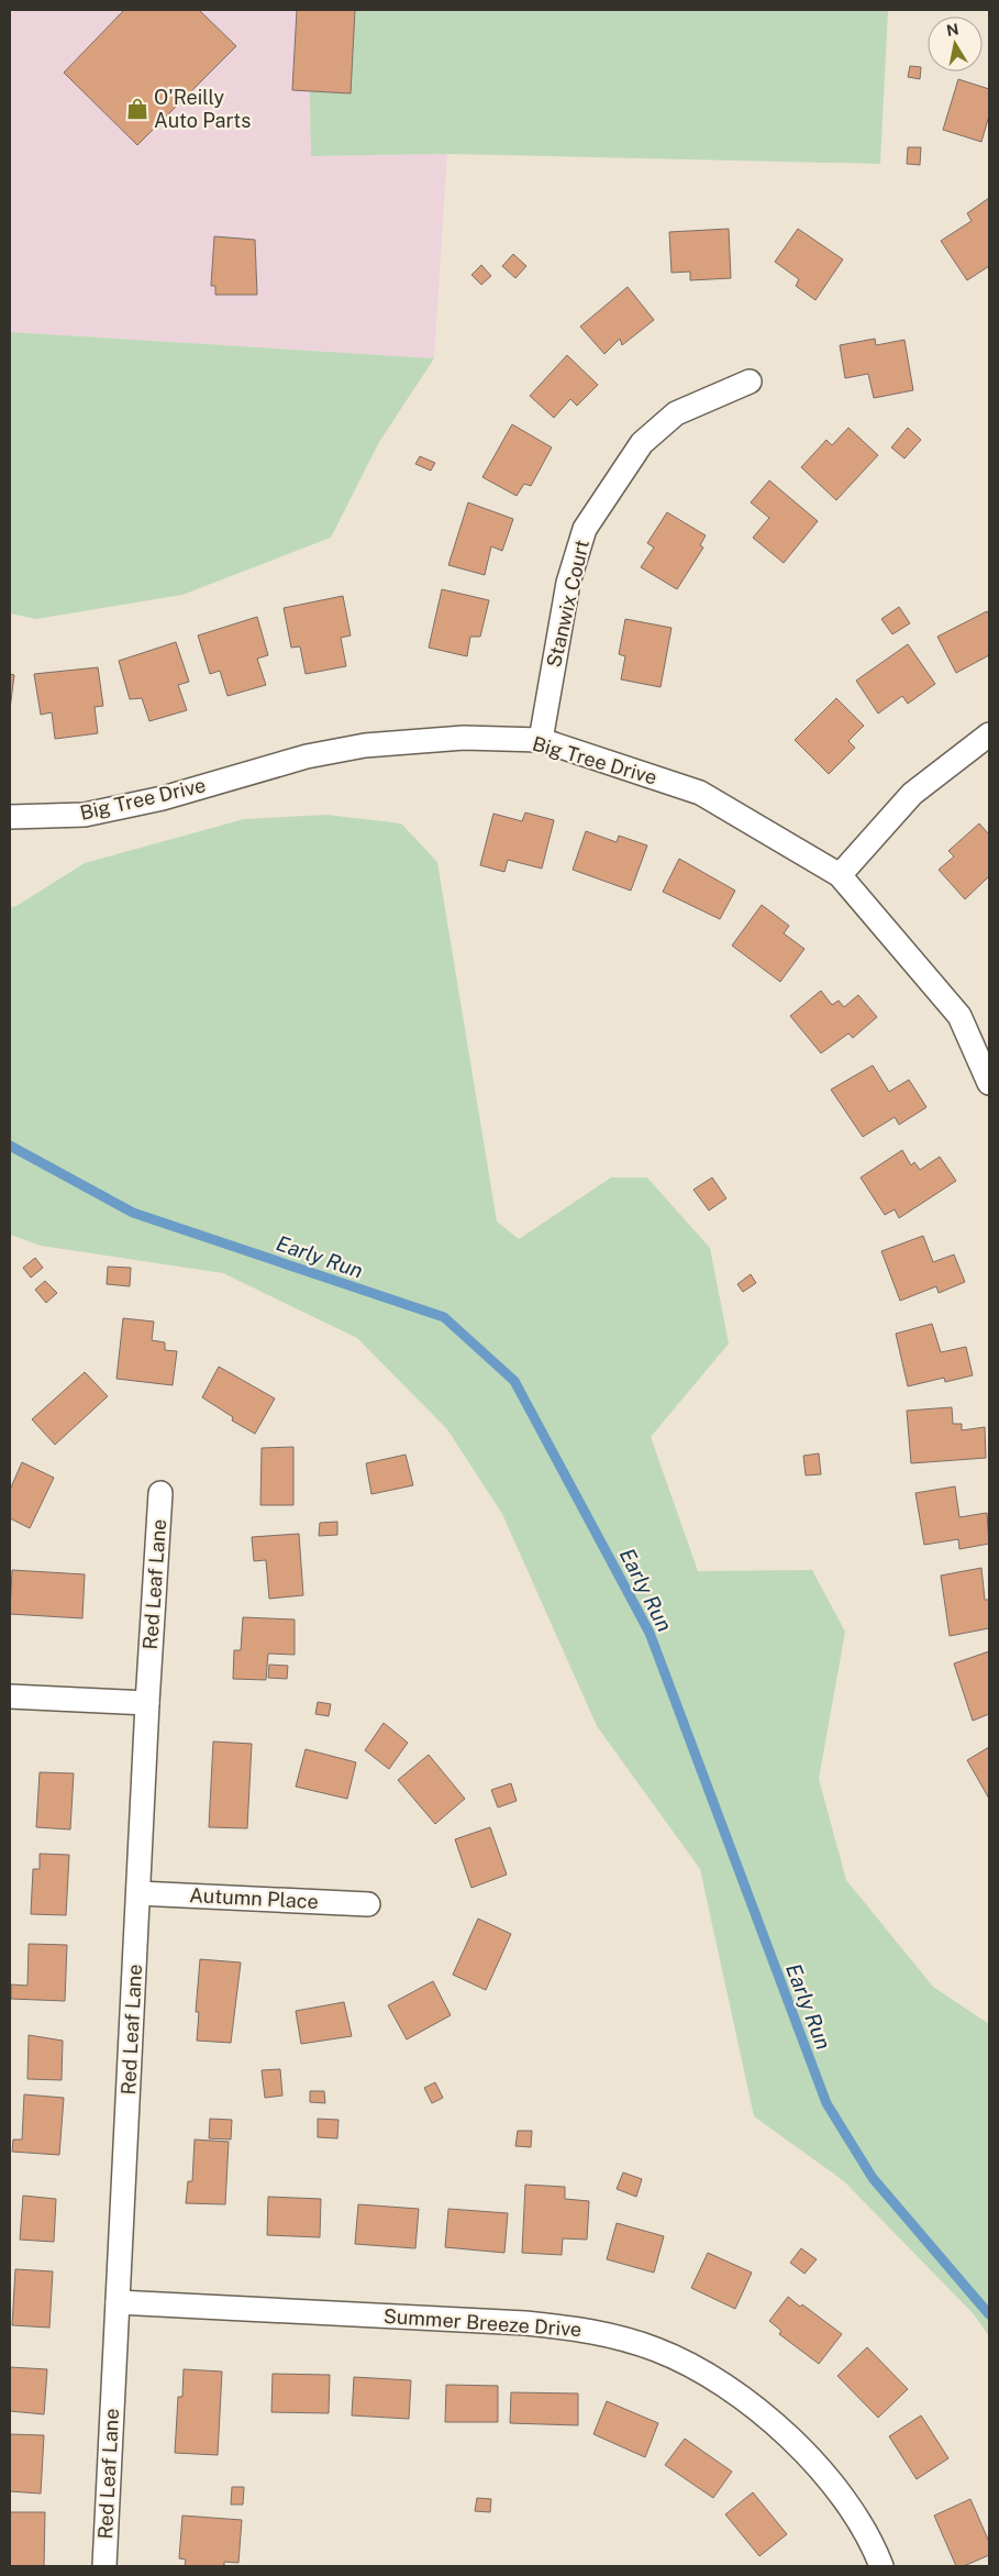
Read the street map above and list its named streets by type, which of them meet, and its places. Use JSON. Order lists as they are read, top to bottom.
{
  "streets": {
    "street": [
      "Stanwix Court",
      "Big Tree Drive",
      "Red Leaf Lane",
      "Autumn Place",
      "Summer Breeze Drive"
    ]
  },
  "crossings": [
    ["Stanwix Court", "Big Tree Drive"],
    ["Red Leaf Lane", "Autumn Place"],
    ["Red Leaf Lane", "Summer Breeze Drive"]
  ],
  "water": ["Early Run"],
  "places": {
    "shop": ["O'Reilly Auto Parts"]
  },
  "north": "top"
}
